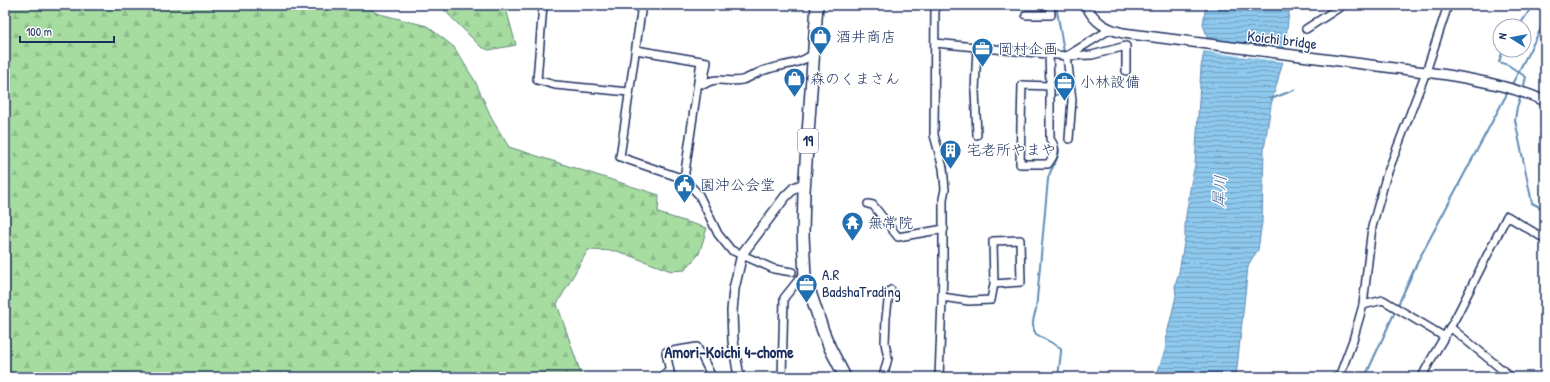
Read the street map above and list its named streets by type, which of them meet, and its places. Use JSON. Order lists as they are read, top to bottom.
{
  "streets": {
    "highway": ["19"],
    "main road": ["Koichi bridge"]
  },
  "districts": ["Amori-Koichi 4-chome"],
  "water": ["犀川"],
  "places": {
    "shop": ["酒井商店", "森のくまさん"],
    "office": ["岡村企画", "小林設備", "A.R BadshaTrading"],
    "building": ["宅老所やまや"],
    "public building": ["園沖公会堂"],
    "temple": ["無常院"]
  },
  "scale_bar": "100 m",
  "north": "left"
}
